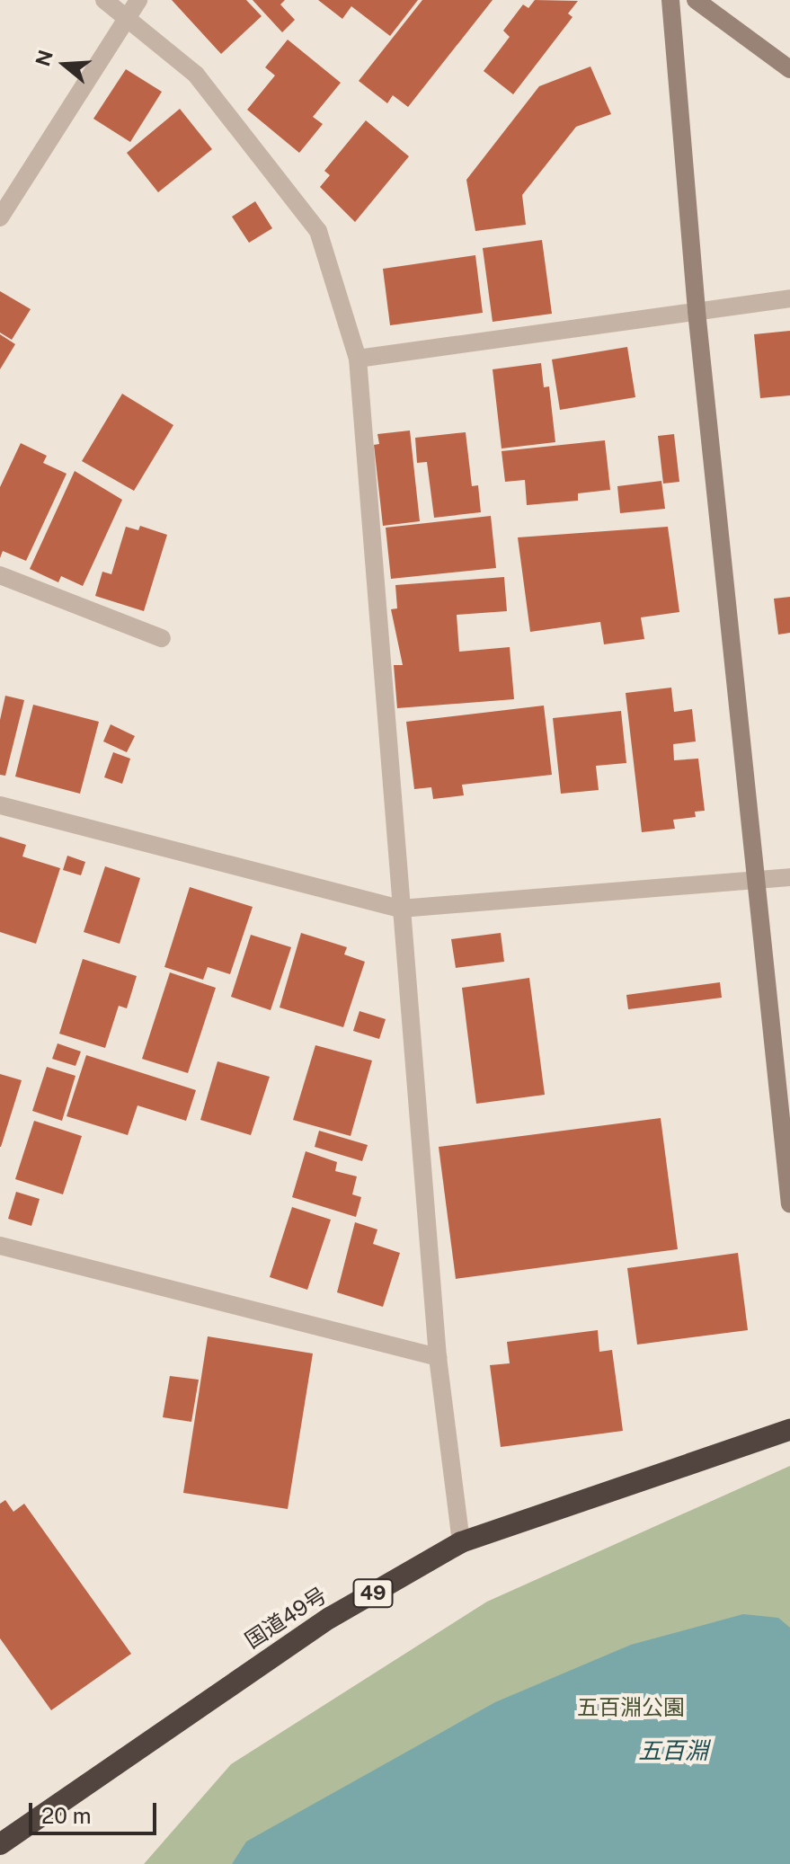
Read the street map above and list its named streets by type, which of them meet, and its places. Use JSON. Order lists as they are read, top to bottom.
{
  "streets": {
    "highway": ["49", "国道49号"]
  },
  "water": ["五百淵"],
  "parks": ["五百淵公園"],
  "scale_bar": "20 m",
  "north": "left"
}
